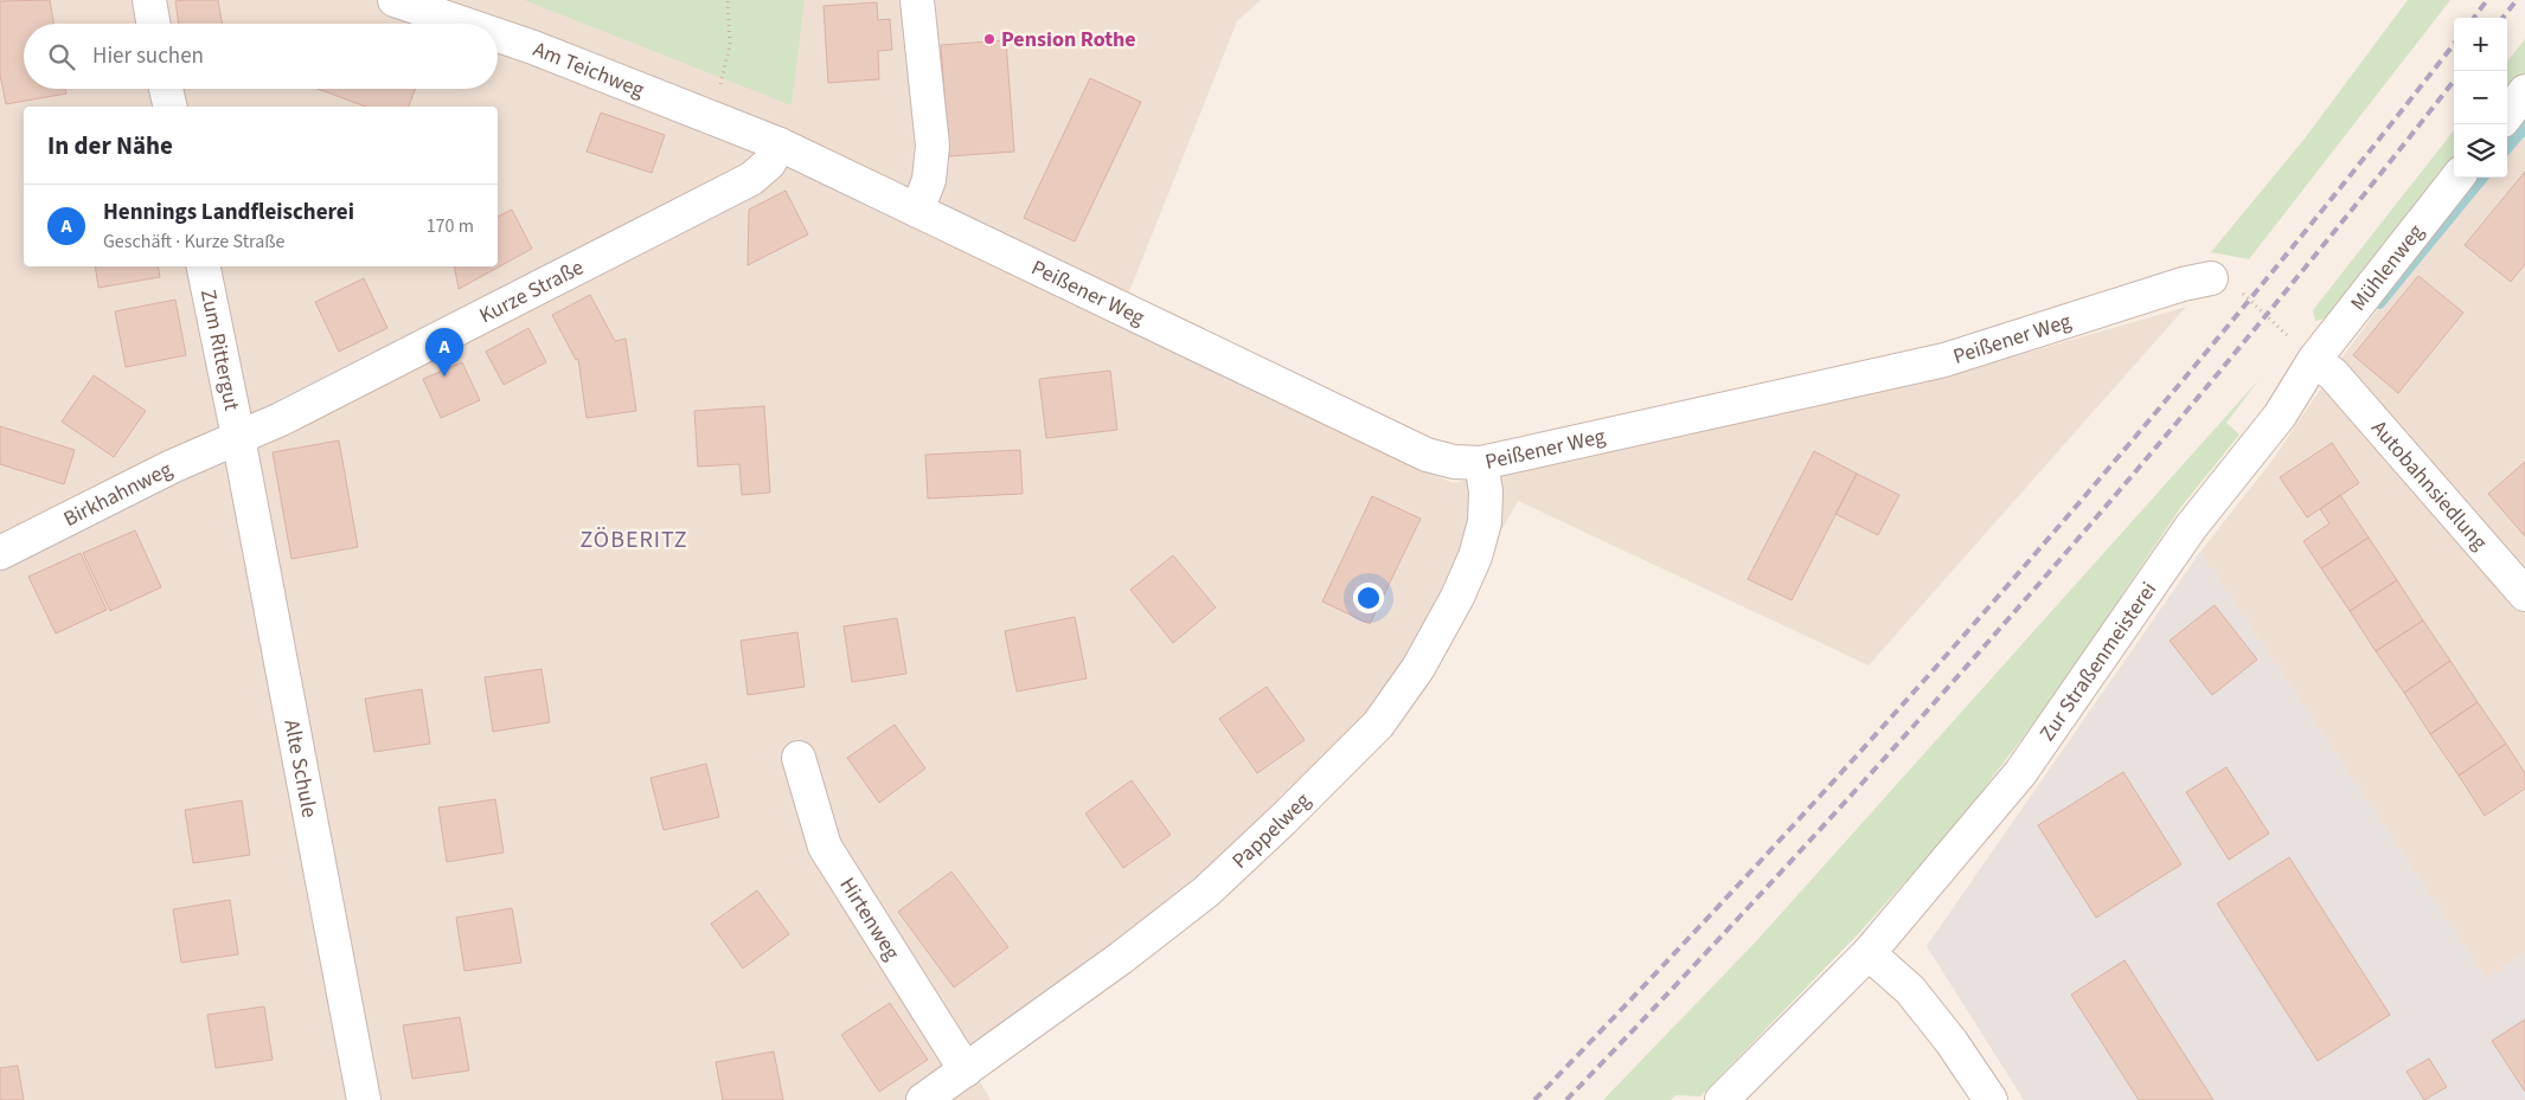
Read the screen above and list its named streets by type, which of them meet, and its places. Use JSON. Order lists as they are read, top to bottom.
{
  "streets": {
    "street": [
      "Am Teichweg",
      "Mühlenweg",
      "Kurze Straße",
      "Peißener Weg",
      "Zum Rittergut",
      "Autobahnsiedlung",
      "Birkhahnweg",
      "Zur Straßenmeisterei",
      "Alte Schule",
      "Pappelweg",
      "Hirtenweg"
    ]
  },
  "crossings": [
    ["Am Teichweg", "Kurze Straße"],
    ["Am Teichweg", "Peißener Weg"],
    ["Mühlenweg", "Autobahnsiedlung"],
    ["Mühlenweg", "Zur Straßenmeisterei"],
    ["Kurze Straße", "Peißener Weg"],
    ["Kurze Straße", "Zum Rittergut"],
    ["Kurze Straße", "Birkhahnweg"],
    ["Kurze Straße", "Alte Schule"],
    ["Peißener Weg", "Pappelweg"],
    ["Zum Rittergut", "Birkhahnweg"],
    ["Zum Rittergut", "Alte Schule"],
    ["Autobahnsiedlung", "Zur Straßenmeisterei"],
    ["Birkhahnweg", "Alte Schule"],
    ["Pappelweg", "Hirtenweg"]
  ],
  "districts": ["ZÖBERITZ"],
  "places": ["Pension Rothe"],
  "page": {
    "map_buttons": ["+", "−"],
    "search": "Hier suchen",
    "heading": "In der Nähe",
    "list": [
      {
        "mark": "A",
        "name": "Hennings Landfleischerei",
        "note": "Geschäft · Kurze Straße",
        "value": "170 m"
      }
    ],
    "pins": "A"
  }
}
